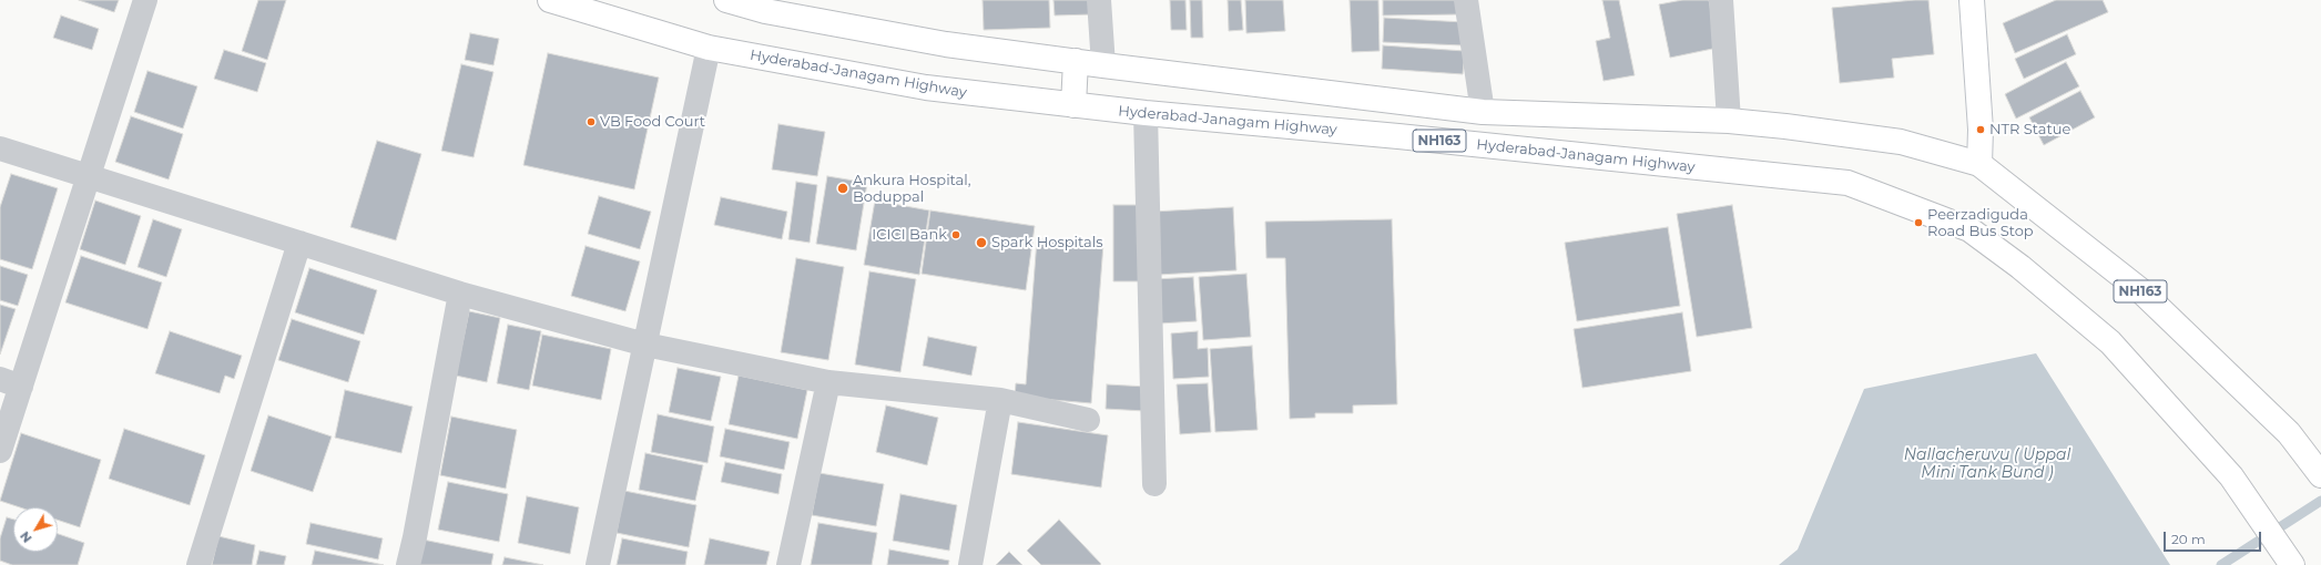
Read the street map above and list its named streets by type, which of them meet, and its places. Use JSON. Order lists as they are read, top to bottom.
{
  "streets": {
    "main road": ["Hyderabad-Janagam Highway", "NH163"]
  },
  "water": ["Nallacheruvu ( Uppal Mini Tank Bund )"],
  "places": [
    "VB Food Court",
    "NTR Statue",
    "Ankura Hospital, Boduppal",
    "Peerzadiguda Road Bus Stop",
    "ICICI Bank",
    "Spark Hospitals"
  ],
  "scale_bar": "20 m",
  "north": "bottom left"
}
